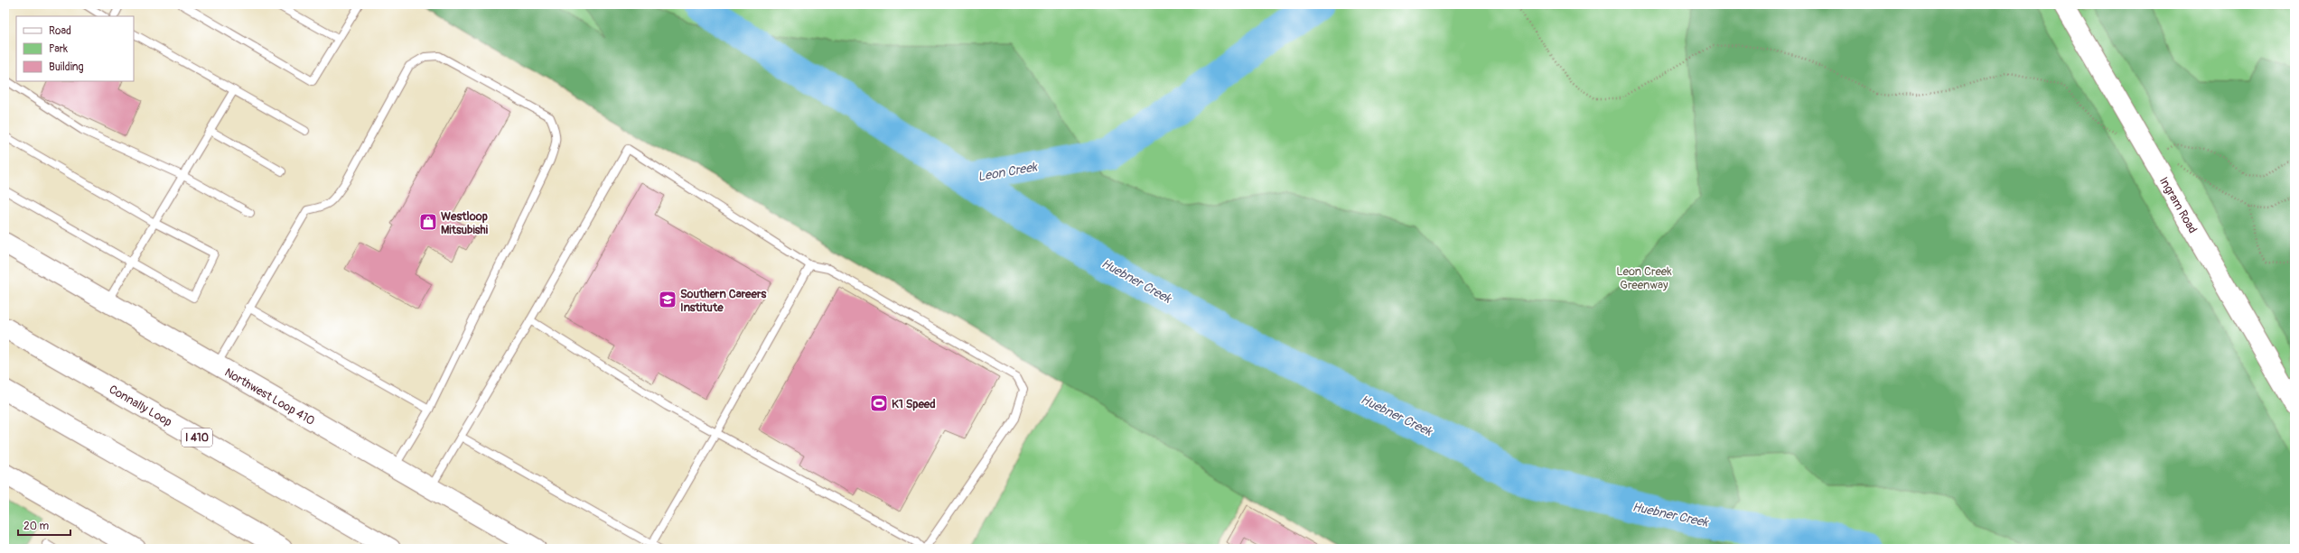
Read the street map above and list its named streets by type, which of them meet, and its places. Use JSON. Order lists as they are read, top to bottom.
{
  "streets": {
    "main road": [
      "Ingram Road",
      "Northwest Loop 410",
      "Connally Loop",
      "I 410"
    ]
  },
  "water": ["Leon Creek", "Huebner Creek"],
  "parks": ["Leon Creek Greenway"],
  "places": {
    "shop": ["Westloop Mitsubishi"],
    "school or university": ["Southern Careers Institute"],
    "sports": ["K1 Speed"]
  },
  "legend": ["Road", "Park", "Building"],
  "scale_bar": "20 m"
}
